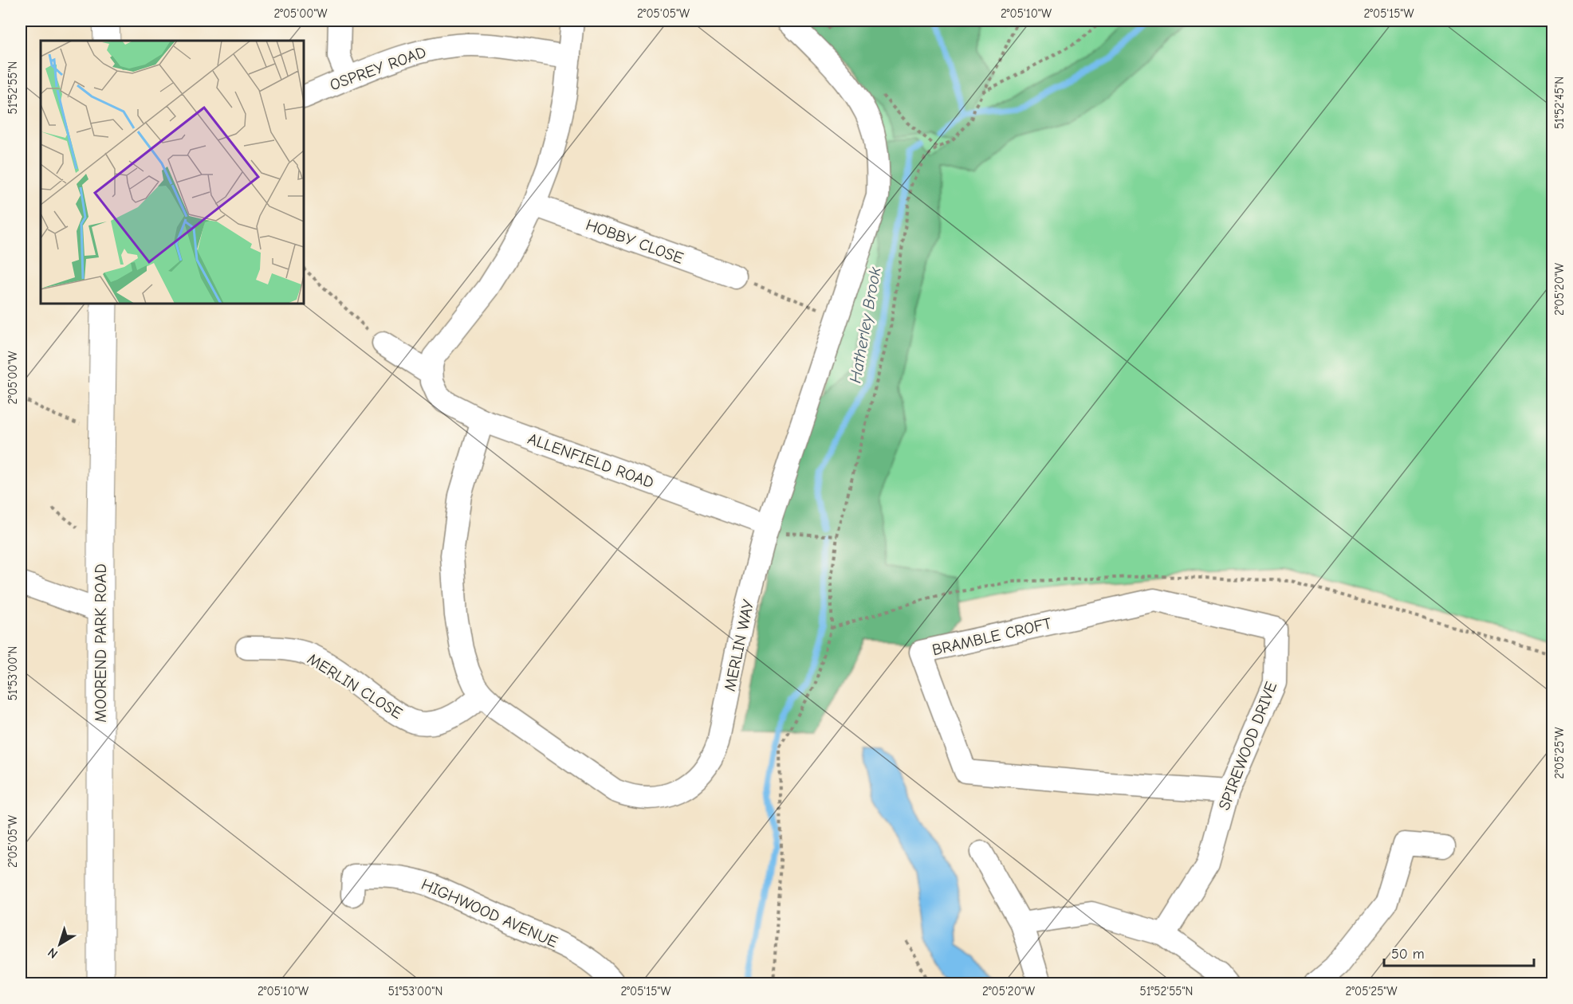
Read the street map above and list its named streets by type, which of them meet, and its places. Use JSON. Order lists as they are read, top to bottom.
{
  "streets": {
    "street": [
      "OSPREY ROAD",
      "HOBBY CLOSE",
      "ALLENFIELD ROAD",
      "BRAMBLE CROFT",
      "MOOREND PARK ROAD",
      "MERLIN WAY",
      "MERLIN CLOSE",
      "SPIREWOOD DRIVE",
      "HIGHWOOD AVENUE"
    ]
  },
  "crossings": [
    ["ALLENFIELD ROAD", "MERLIN WAY"],
    ["BRAMBLE CROFT", "SPIREWOOD DRIVE"],
    ["MERLIN WAY", "MERLIN CLOSE"]
  ],
  "water": ["Hatherley Brook"],
  "scale_bar": "50 m",
  "north": "bottom left",
  "coordinates": [
    "2°05'00\"W",
    "2°05'05\"W",
    "2°05'10\"W",
    "2°05'15\"W",
    "51°52'55\"N",
    "51°52'45\"N",
    "2°05'20\"W",
    "51°53'00\"N",
    "2°05'25\"W"
  ]
}
